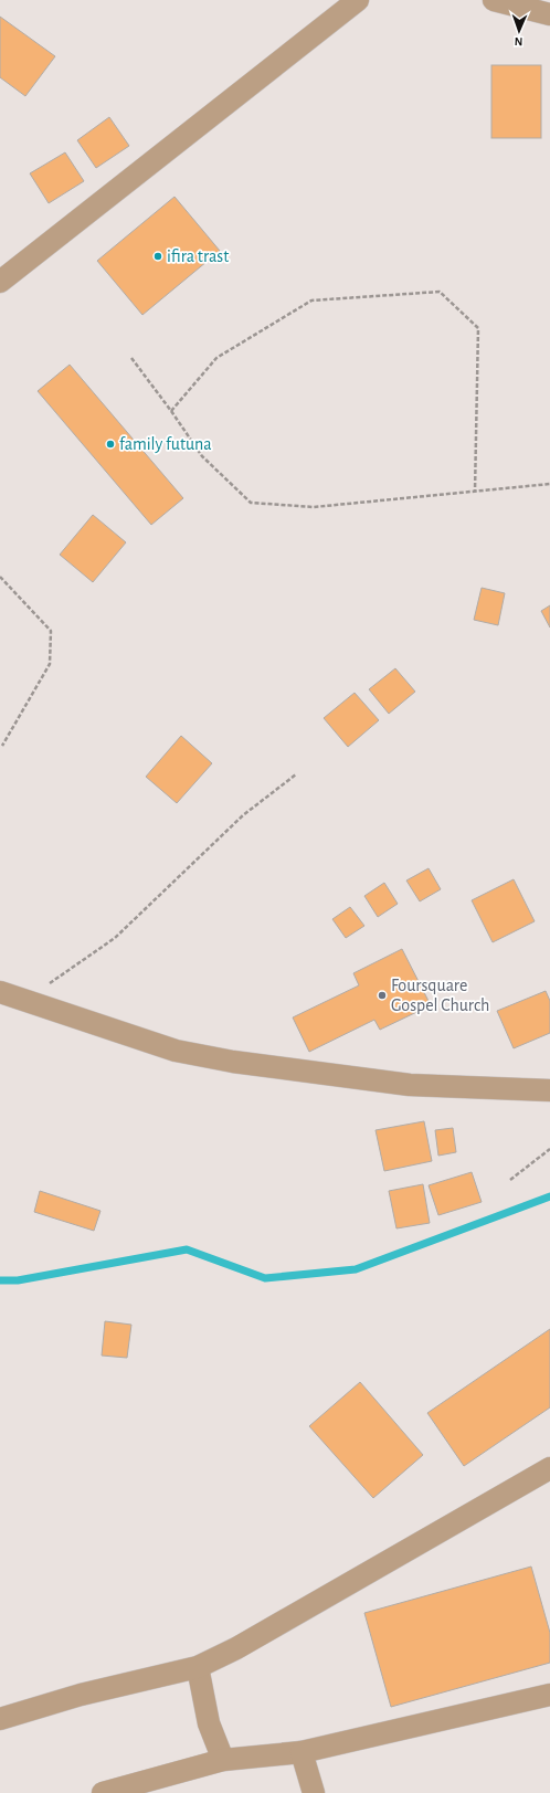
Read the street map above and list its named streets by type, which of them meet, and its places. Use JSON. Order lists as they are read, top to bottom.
{
  "places": ["ifira trast", "family futuna", "Foursquare Gospel Church"],
  "north": "bottom"
}
